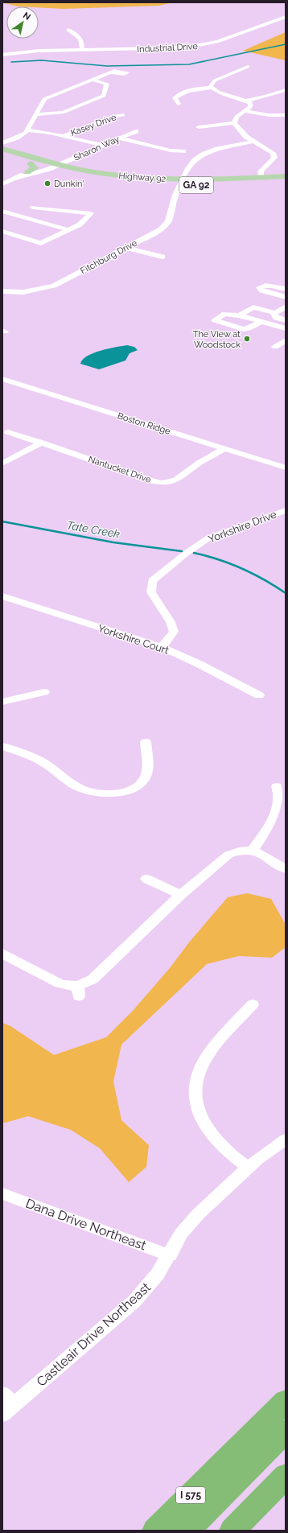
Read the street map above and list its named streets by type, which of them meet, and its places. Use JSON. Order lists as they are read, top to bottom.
{
  "streets": {
    "highway": ["I 575"],
    "main road": ["Highway 92", "GA 92"],
    "street": [
      "Industrial Drive",
      "Kasey Drive",
      "Sharon Way",
      "Fitchburg Drive",
      "Boston Ridge",
      "Nantucket Drive",
      "Yorkshire Drive",
      "Yorkshire Court",
      "Dana Drive Northeast",
      "Castleair Drive Northeast"
    ]
  },
  "crossings": [
    ["Sharon Way", "Highway 92"],
    ["Highway 92", "Fitchburg Drive"],
    ["Boston Ridge", "Nantucket Drive"],
    ["Yorkshire Drive", "Yorkshire Court"],
    ["Dana Drive Northeast", "Castleair Drive Northeast"]
  ],
  "water": ["Tate Creek"],
  "places": ["Dunkin'", "The View at Woodstock"],
  "north": "top right"
}
